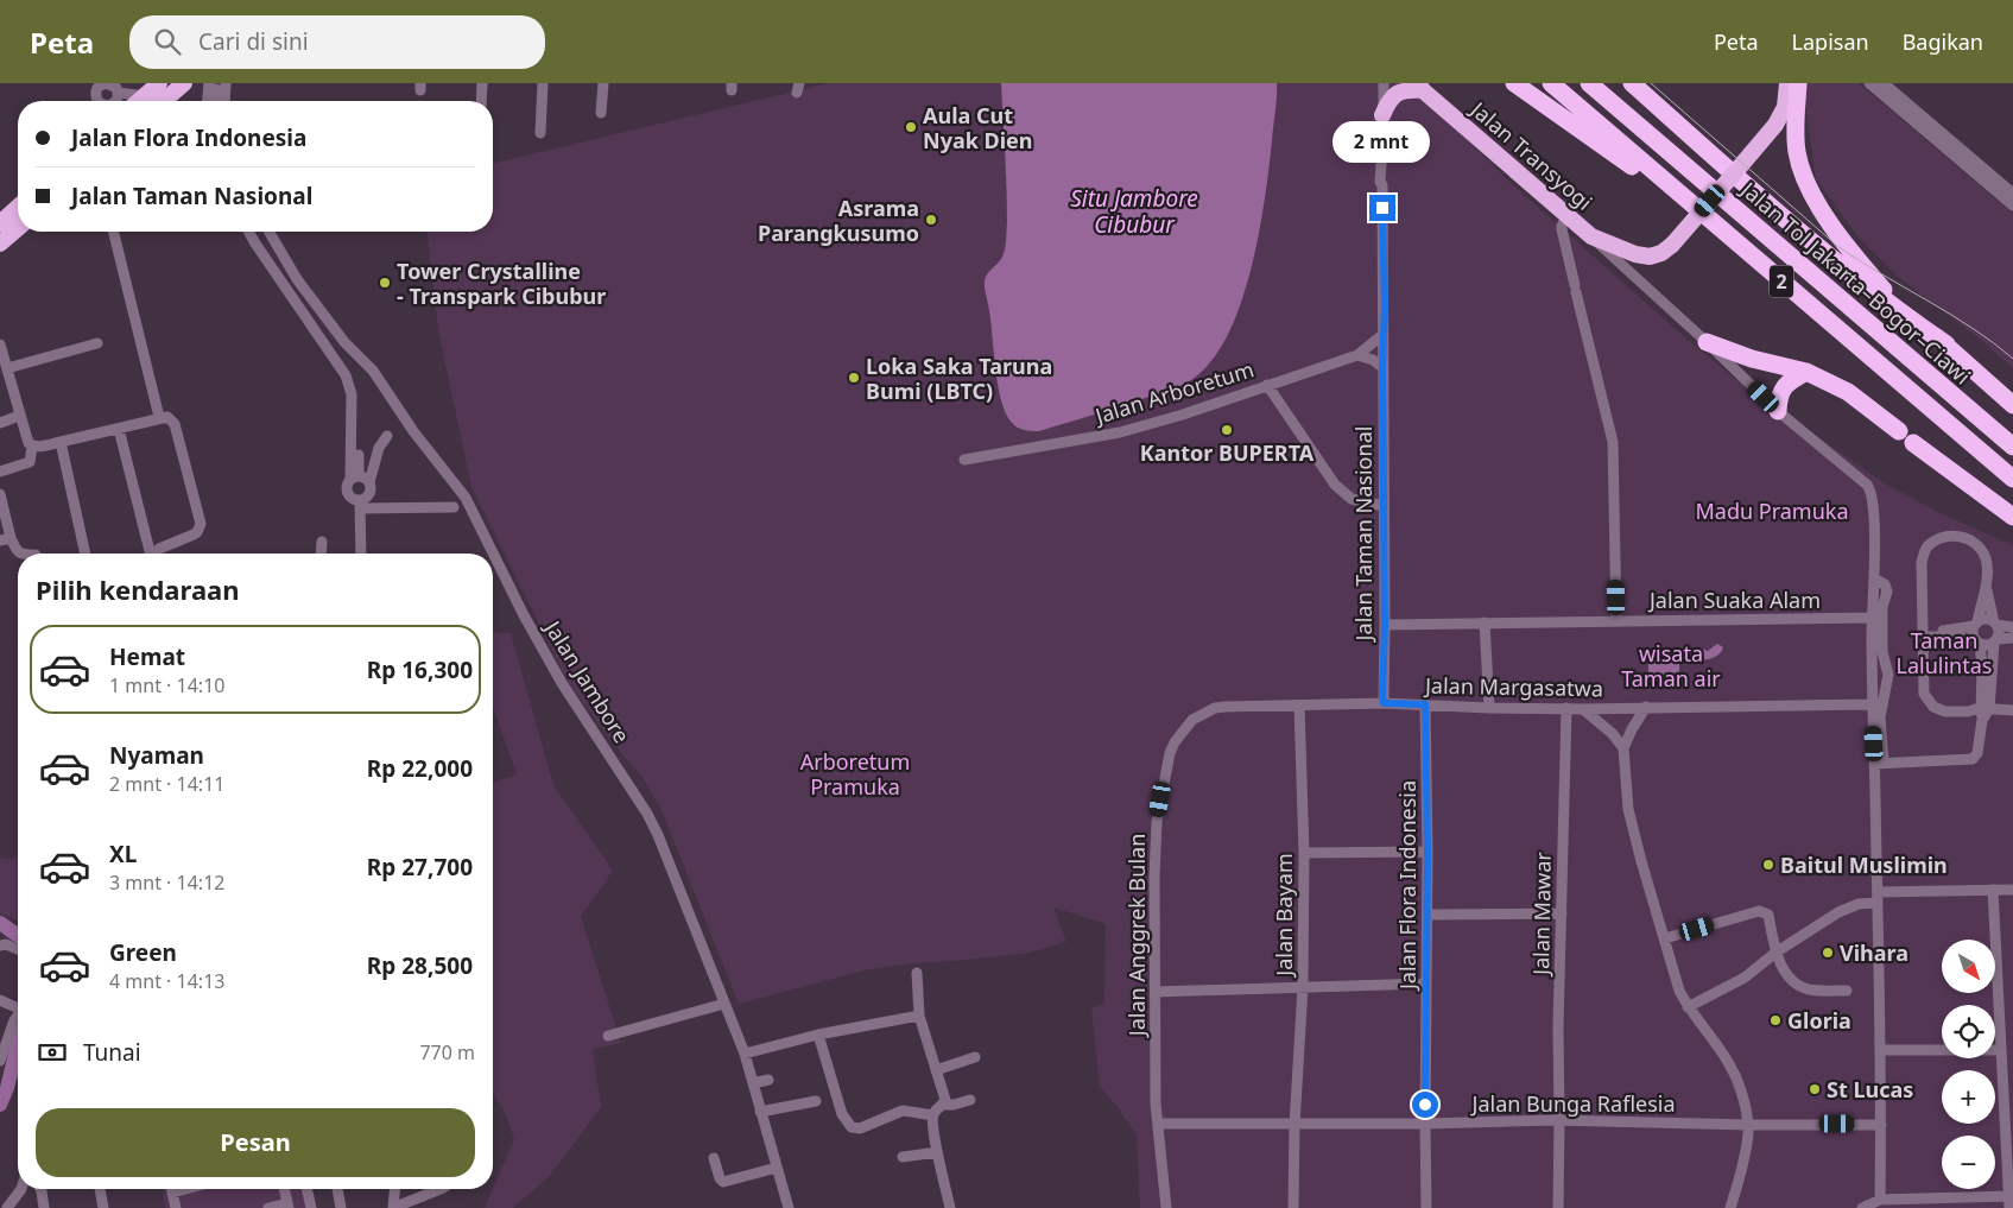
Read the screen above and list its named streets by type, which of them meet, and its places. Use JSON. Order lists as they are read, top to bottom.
{
  "streets": {
    "highway": ["Jalan Transyogi", "2", "Jalan Tol Jakarta–Bogor–Ciawi"],
    "street": [
      "Jalan Arboretum",
      "Jalan Taman Nasional",
      "Jalan Suaka Alam",
      "Jalan Jambore",
      "Jalan Margasatwa",
      "Jalan Flora Indonesia",
      "Jalan Mawar",
      "Jalan Bayam",
      "Jalan Anggrek Bulan",
      "Jalan Bunga Raflesia"
    ]
  },
  "crossings": [
    ["Jalan Arboretum", "Jalan Taman Nasional"],
    ["Jalan Taman Nasional", "Jalan Suaka Alam"],
    ["Jalan Taman Nasional", "Jalan Margasatwa"],
    ["Jalan Margasatwa", "Jalan Flora Indonesia"],
    ["Jalan Margasatwa", "Jalan Mawar"],
    ["Jalan Margasatwa", "Jalan Bayam"],
    ["Jalan Margasatwa", "Jalan Anggrek Bulan"],
    ["Jalan Flora Indonesia", "Jalan Bunga Raflesia"],
    ["Jalan Mawar", "Jalan Bunga Raflesia"],
    ["Jalan Bayam", "Jalan Anggrek Bulan"],
    ["Jalan Bayam", "Jalan Bunga Raflesia"],
    ["Jalan Anggrek Bulan", "Jalan Bunga Raflesia"]
  ],
  "water": ["Situ Jambore Cibubur"],
  "parks": [
    "Madu Pramuka",
    "Taman Lalulintas",
    "wisata Taman air",
    "Arboretum Pramuka"
  ],
  "places": [
    "Aula Cut Nyak Dien",
    "Asrama Parangkusumo",
    "Tower Crystalline - Transpark Cibubur",
    "Loka Saka Taruna Bumi (LBTC)",
    "Kantor BUPERTA",
    "Baitul Muslimin",
    "Vihara",
    "Gloria",
    "St Lucas"
  ],
  "north": "bottom right",
  "page": {
    "header": "Peta",
    "search": "Cari di sini",
    "nav": ["Peta", "Lapisan", "Bagikan"],
    "banner": ["Jalan Flora Indonesia", "Jalan Taman Nasional"],
    "bubble": "2 mnt",
    "heading": "Pilih kendaraan",
    "list": [
      {
        "name": "Hemat",
        "note": "1 mnt · 14:10",
        "value": "Rp 16,300"
      },
      {
        "name": "Nyaman",
        "note": "2 mnt · 14:11",
        "value": "Rp 22,000"
      },
      {
        "name": "XL",
        "note": "3 mnt · 14:12",
        "value": "Rp 27,700"
      },
      {
        "name": "Green",
        "note": "4 mnt · 14:13",
        "value": "Rp 28,500"
      }
    ],
    "map_buttons": ["+", "−"],
    "pay": ["Tunai", "770 m"],
    "buttons": "Pesan"
  }
}
